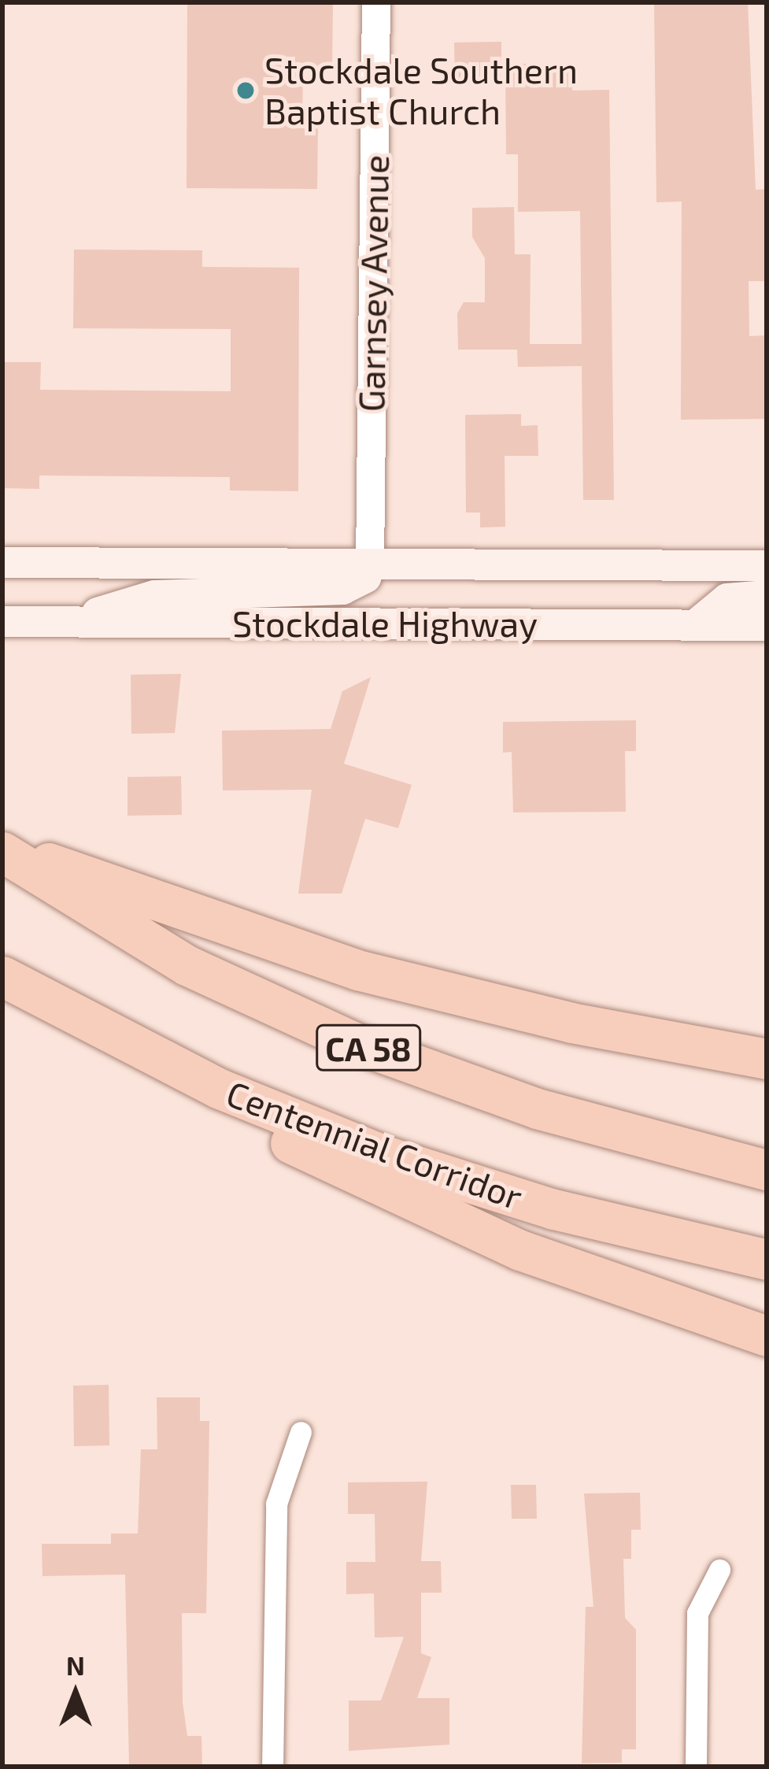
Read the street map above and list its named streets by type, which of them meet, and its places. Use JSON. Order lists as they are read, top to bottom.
{
  "streets": {
    "highway": ["CA 58", "Centennial Corridor"],
    "main road": ["Stockdale Highway"],
    "street": ["Garnsey Avenue"]
  },
  "crossings": [
    ["Garnsey Avenue", "Stockdale Highway"]
  ],
  "places": ["Stockdale Southern Baptist Church"],
  "north": "top"
}
